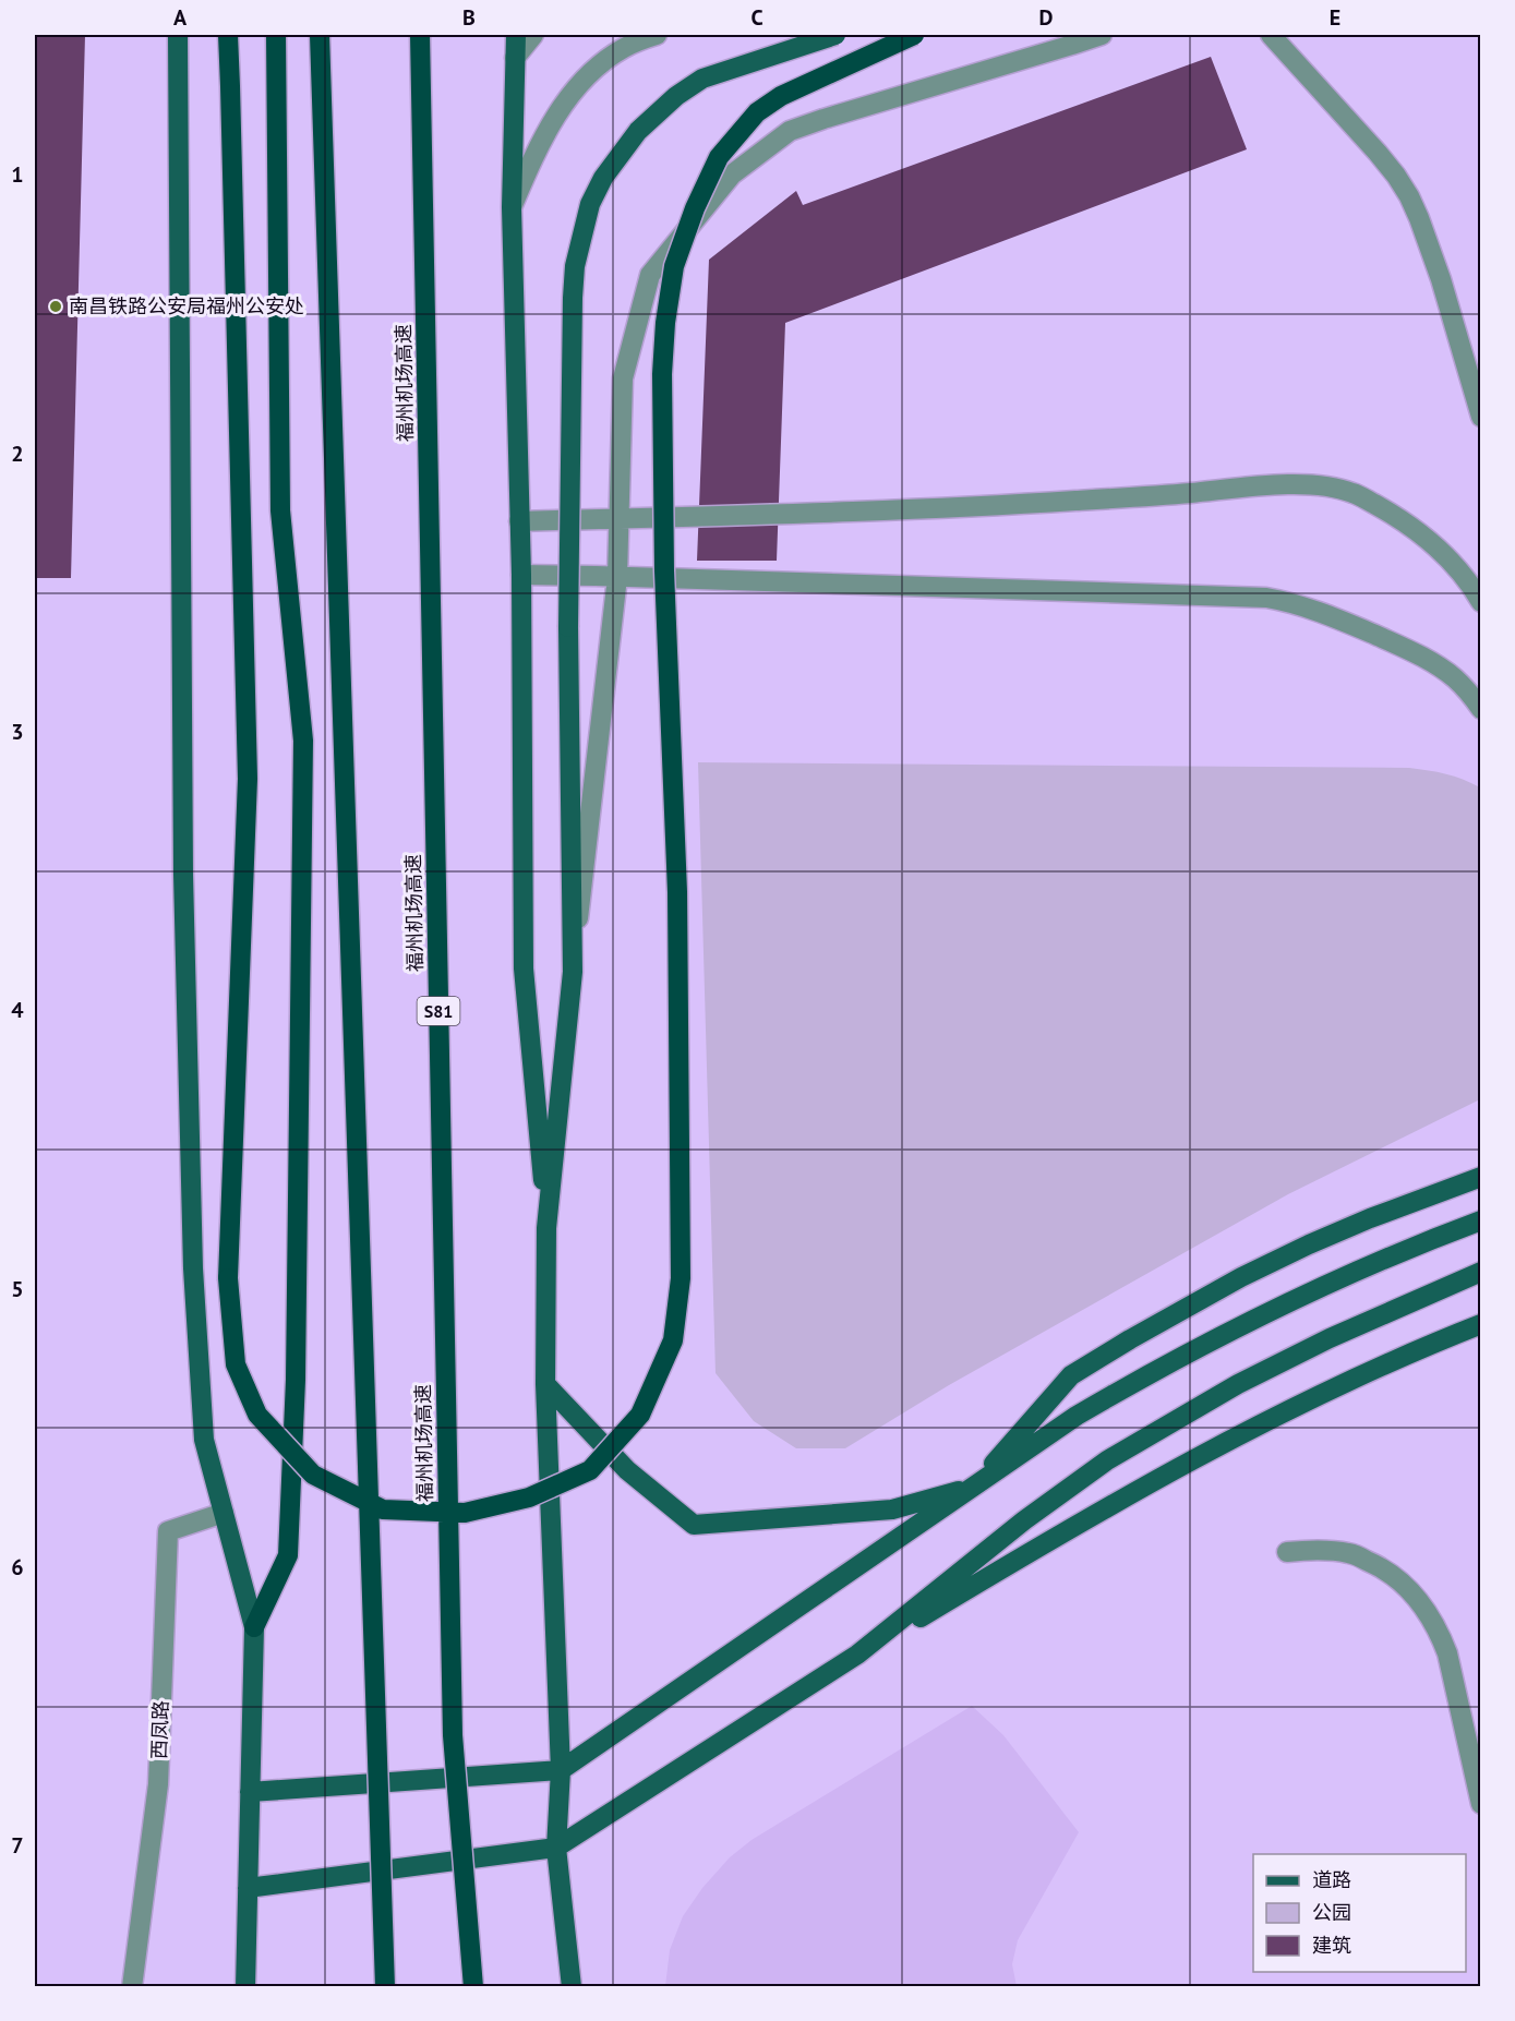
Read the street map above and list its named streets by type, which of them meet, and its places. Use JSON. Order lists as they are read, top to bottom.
{
  "streets": {
    "highway": ["福州机场高速", "S81"],
    "street": ["西凤路"]
  },
  "places": ["南昌铁路公安局福州公安处"],
  "legend": ["道路", "公园", "建筑"],
  "grid": {
    "columns": [
      "A",
      "B",
      "C",
      "D",
      "E"
    ],
    "rows": [
      "1",
      "2",
      "3",
      "4",
      "5",
      "6",
      "7"
    ]
  }
}
